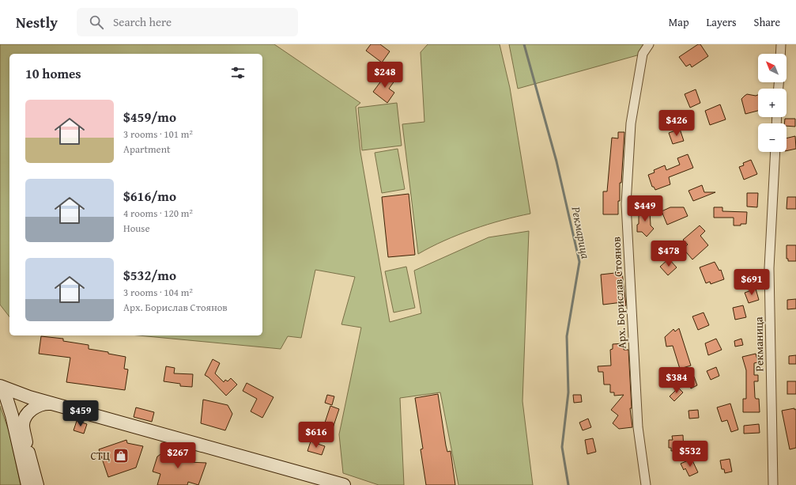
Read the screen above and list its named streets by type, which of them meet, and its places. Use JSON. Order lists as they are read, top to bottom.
{
  "streets": {
    "street": ["Арх. Борислав Стоянов", "Рекманица"]
  },
  "water": ["Рекмарица"],
  "places": {
    "shop": ["СТЦ"]
  },
  "north": "top left",
  "page": {
    "header": "Nestly",
    "search": "Search here",
    "nav": ["Map", "Layers", "Share"],
    "map_buttons": ["+", "−"],
    "heading": "10 homes",
    "price": [
      "$248",
      "$426",
      "$449",
      "$478",
      "$691",
      "$384",
      "$459",
      "$616",
      "$532",
      "$267"
    ],
    "list": [
      {
        "name": "$459/mo",
        "note": "3 rooms · 101 m² · Apartment"
      },
      {
        "name": "$616/mo",
        "note": "4 rooms · 120 m² · House"
      },
      {
        "name": "$532/mo",
        "note": "3 rooms · 104 m² · Арх. Борислав Стоянов"
      }
    ]
  }
}
